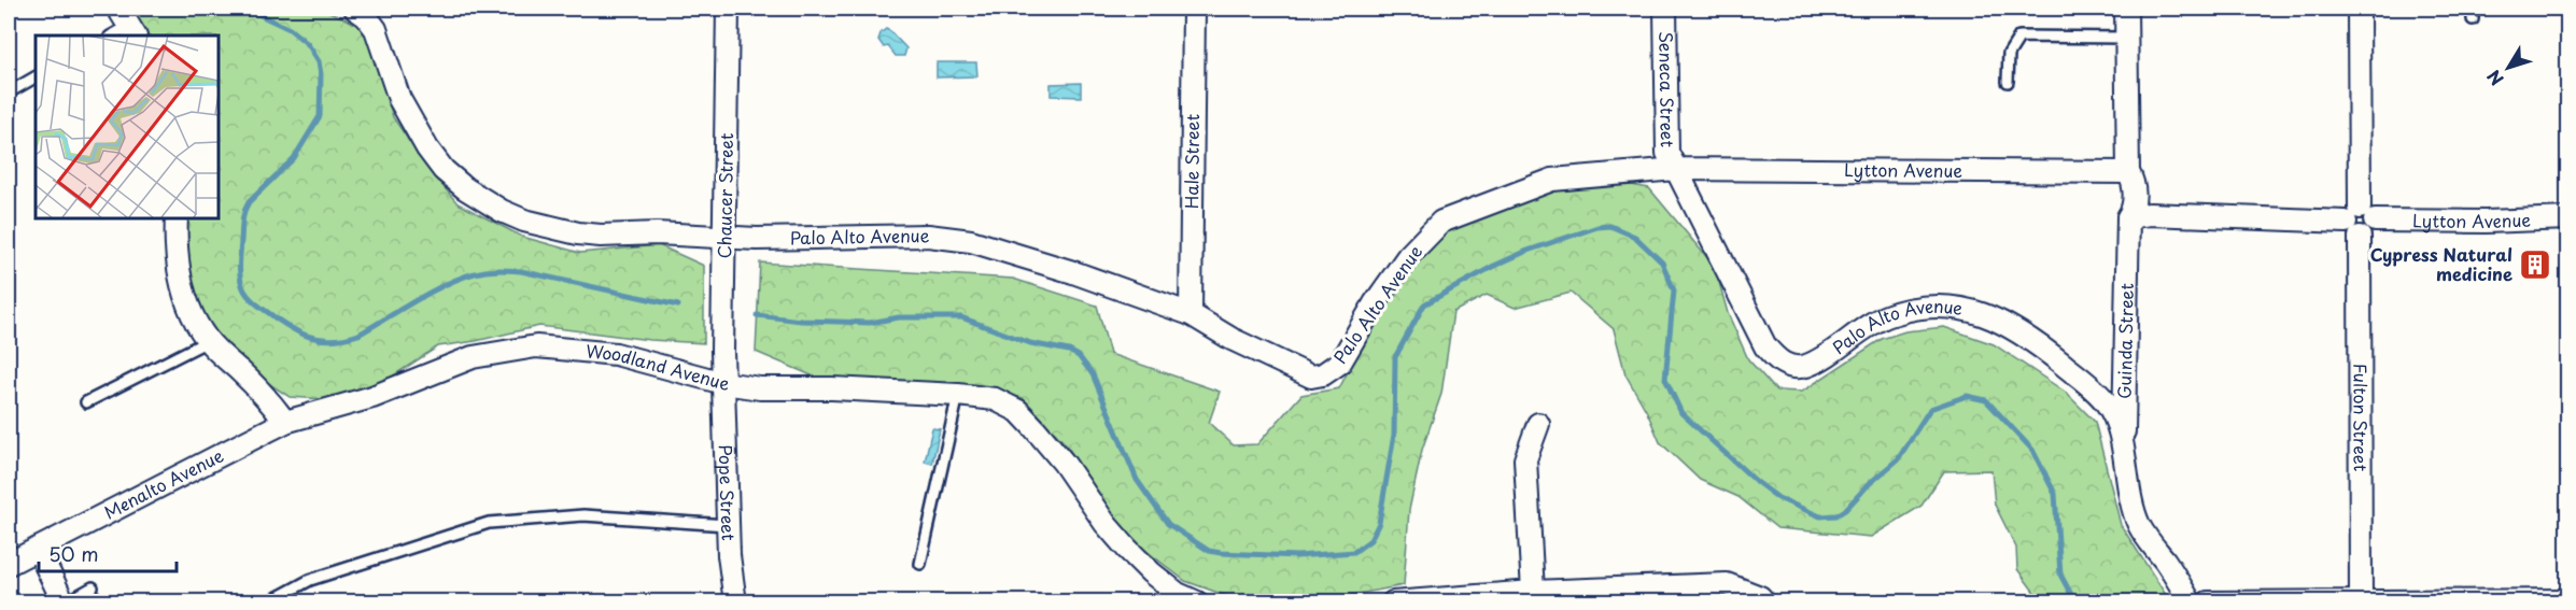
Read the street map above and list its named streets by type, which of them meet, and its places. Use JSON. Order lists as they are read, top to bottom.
{
  "streets": {
    "street": [
      "Seneca Street",
      "Hale Street",
      "Lytton Avenue",
      "Chaucer Street",
      "Palo Alto Avenue",
      "Guinda Street",
      "Woodland Avenue",
      "Fulton Street",
      "Menalto Avenue",
      "Pope Street"
    ]
  },
  "crossings": [
    ["Seneca Street", "Lytton Avenue"],
    ["Seneca Street", "Palo Alto Avenue"],
    ["Hale Street", "Palo Alto Avenue"],
    ["Lytton Avenue", "Palo Alto Avenue"],
    ["Lytton Avenue", "Guinda Street"],
    ["Lytton Avenue", "Fulton Street"],
    ["Chaucer Street", "Palo Alto Avenue"],
    ["Chaucer Street", "Woodland Avenue"],
    ["Chaucer Street", "Pope Street"],
    ["Palo Alto Avenue", "Guinda Street"],
    ["Woodland Avenue", "Menalto Avenue"],
    ["Woodland Avenue", "Pope Street"]
  ],
  "places": {
    "building": ["Cypress Natural medicine"]
  },
  "scale_bar": "50 m",
  "north": "bottom left"
}
